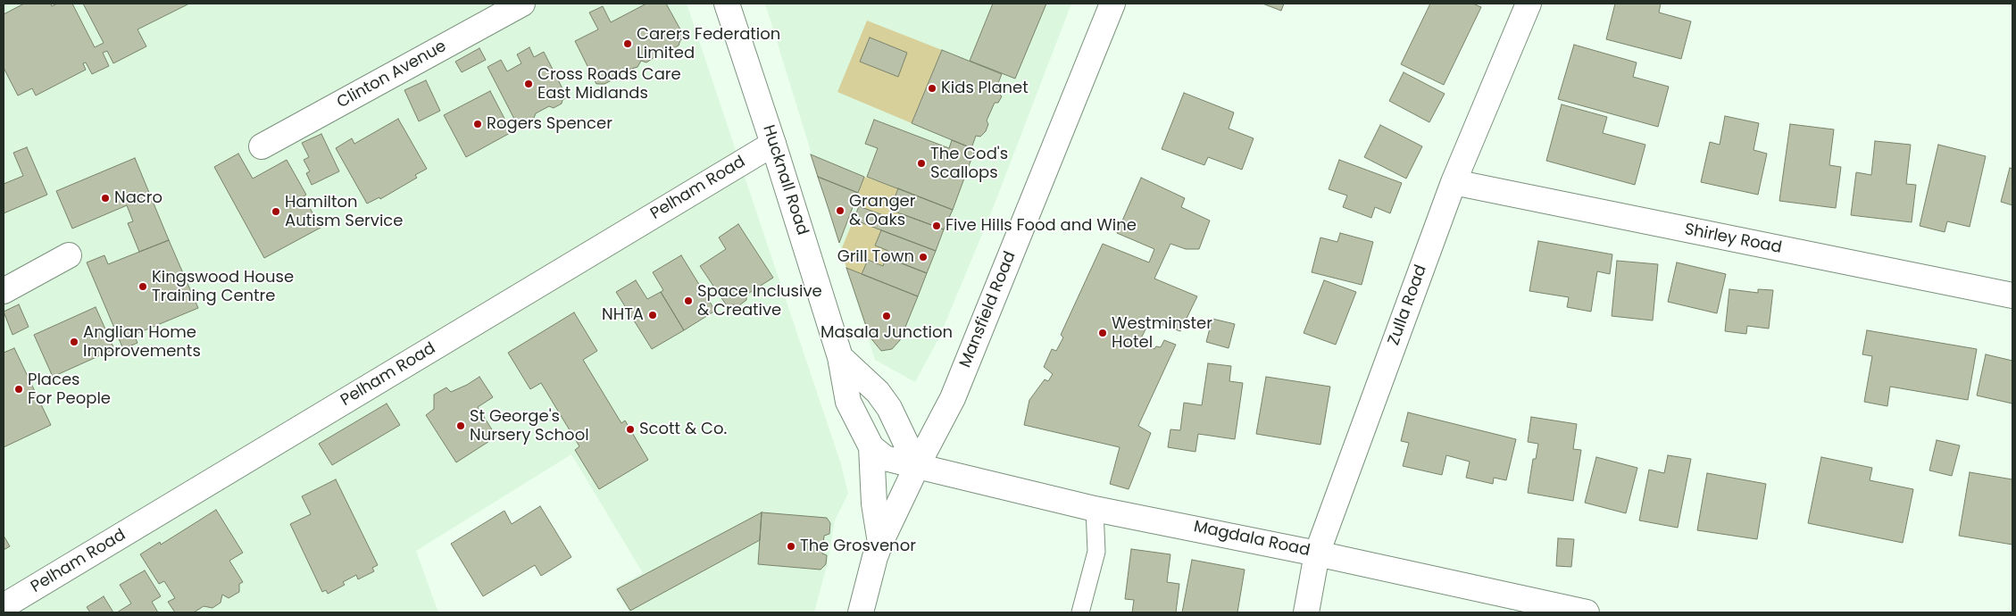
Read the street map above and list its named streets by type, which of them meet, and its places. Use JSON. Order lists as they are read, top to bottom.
{
  "streets": {
    "main road": [
      "Clinton Avenue",
      "Hucknall Road",
      "Pelham Road",
      "Shirley Road",
      "Zulla Road",
      "Mansfield Road",
      "Magdala Road"
    ]
  },
  "crossings": [
    ["Hucknall Road", "Pelham Road"],
    ["Hucknall Road", "Mansfield Road"],
    ["Hucknall Road", "Magdala Road"],
    ["Shirley Road", "Zulla Road"],
    ["Zulla Road", "Magdala Road"],
    ["Mansfield Road", "Magdala Road"]
  ],
  "places": [
    "Carers Federation Limited",
    "Cross Roads Care East Midlands",
    "Kids Planet",
    "Rogers Spencer",
    "The Cod's Scallops",
    "Nacro",
    "Granger & Oaks",
    "Hamilton Autism Service",
    "Five Hills Food and Wine",
    "Grill Town",
    "Kingswood House Training Centre",
    "Space Inclusive & Creative",
    "NHTA",
    "Masala Junction",
    "Westminster Hotel",
    "Anglian Home Improvements",
    "Places For People",
    "St George's Nursery School",
    "Scott & Co.",
    "The Grosvenor"
  ]
}
